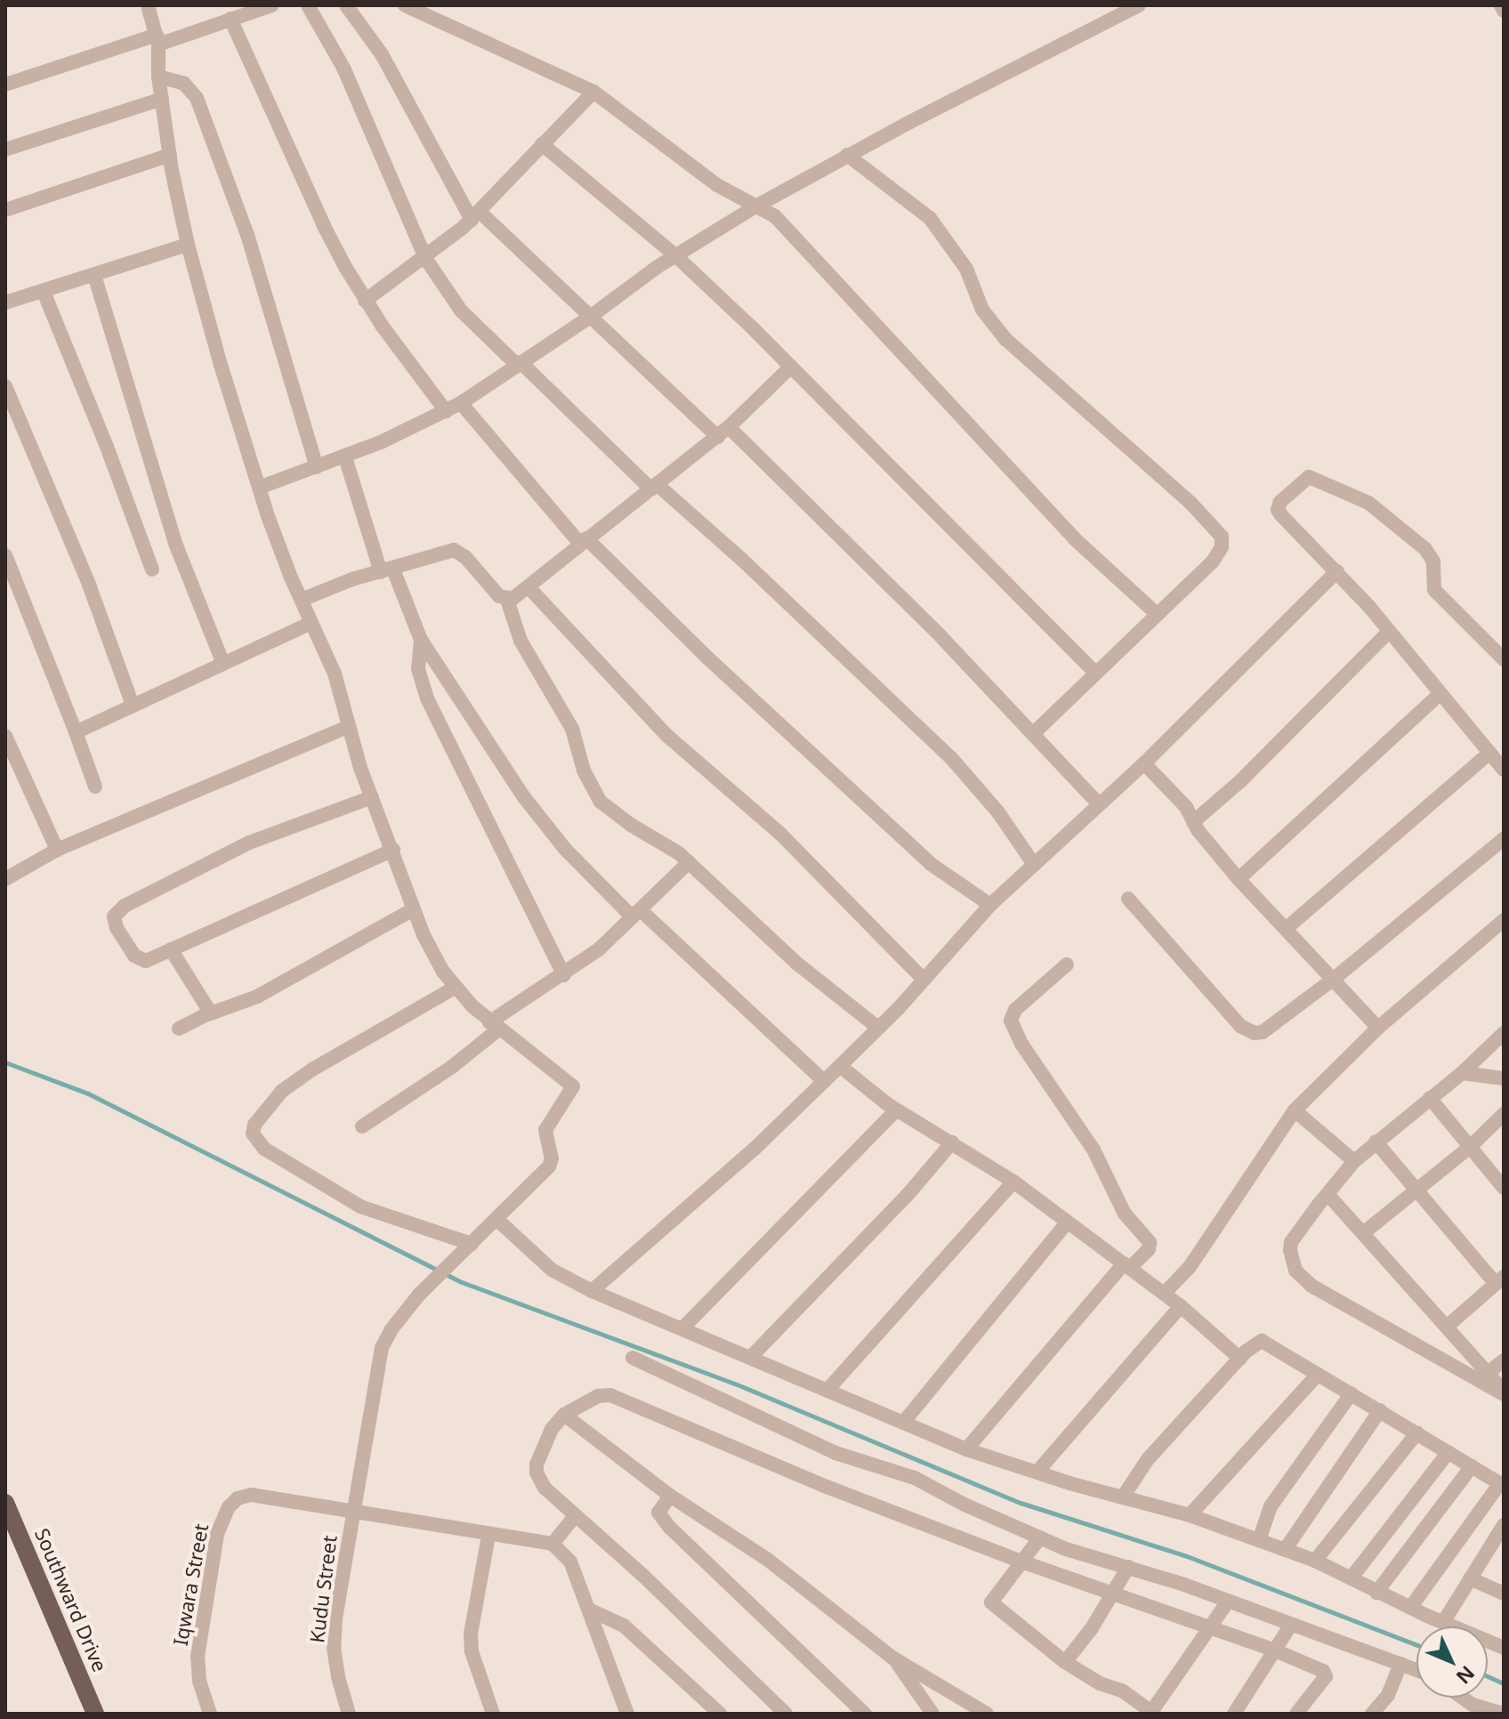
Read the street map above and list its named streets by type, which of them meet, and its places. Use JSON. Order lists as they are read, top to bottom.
{
  "streets": {
    "main road": ["Southward Drive"],
    "street": ["Iqwara Street", "Kudu Street"]
  },
  "crossings": [
    ["Iqwara Street", "Kudu Street"]
  ],
  "north": "bottom right"
}
